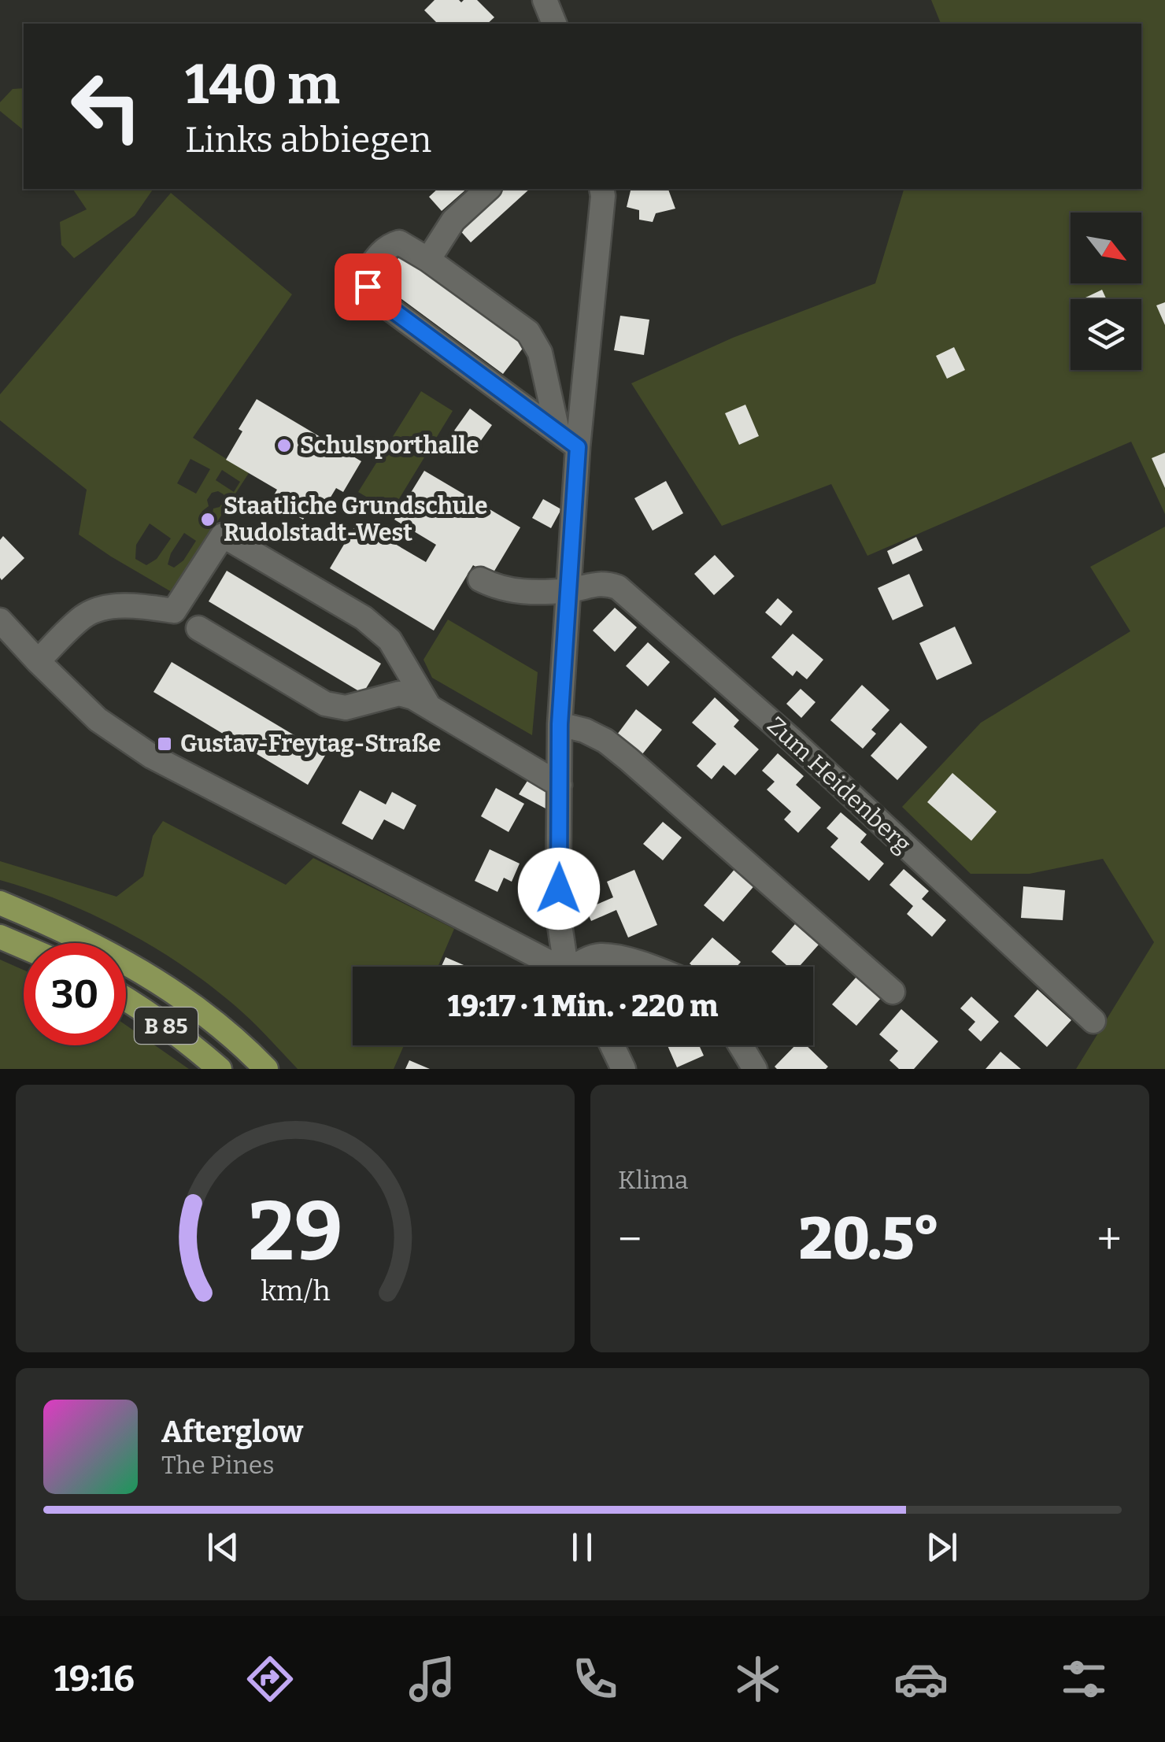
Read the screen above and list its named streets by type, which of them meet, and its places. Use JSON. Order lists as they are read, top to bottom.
{
  "streets": {
    "main road": ["B 85"],
    "street": ["Zum Heidenberg"]
  },
  "places": {
    "other": ["Schulsporthalle", "Staatliche Grundschule Rudolstadt-West"],
    "transit": ["Gustav-Freytag-Straße"]
  },
  "north": "bottom right",
  "page": {
    "turn": ["140 m", "Links abbiegen"],
    "limit": "30",
    "trip": "19:17 · 1 Min. · 220 m",
    "tile": "Klima",
    "heat": ["−", "20.5°", "+"],
    "song": ["Afterglow", "The Pines"],
    "tabs": "19:16",
    "gauge": ["29", "km/h"]
  }
}
